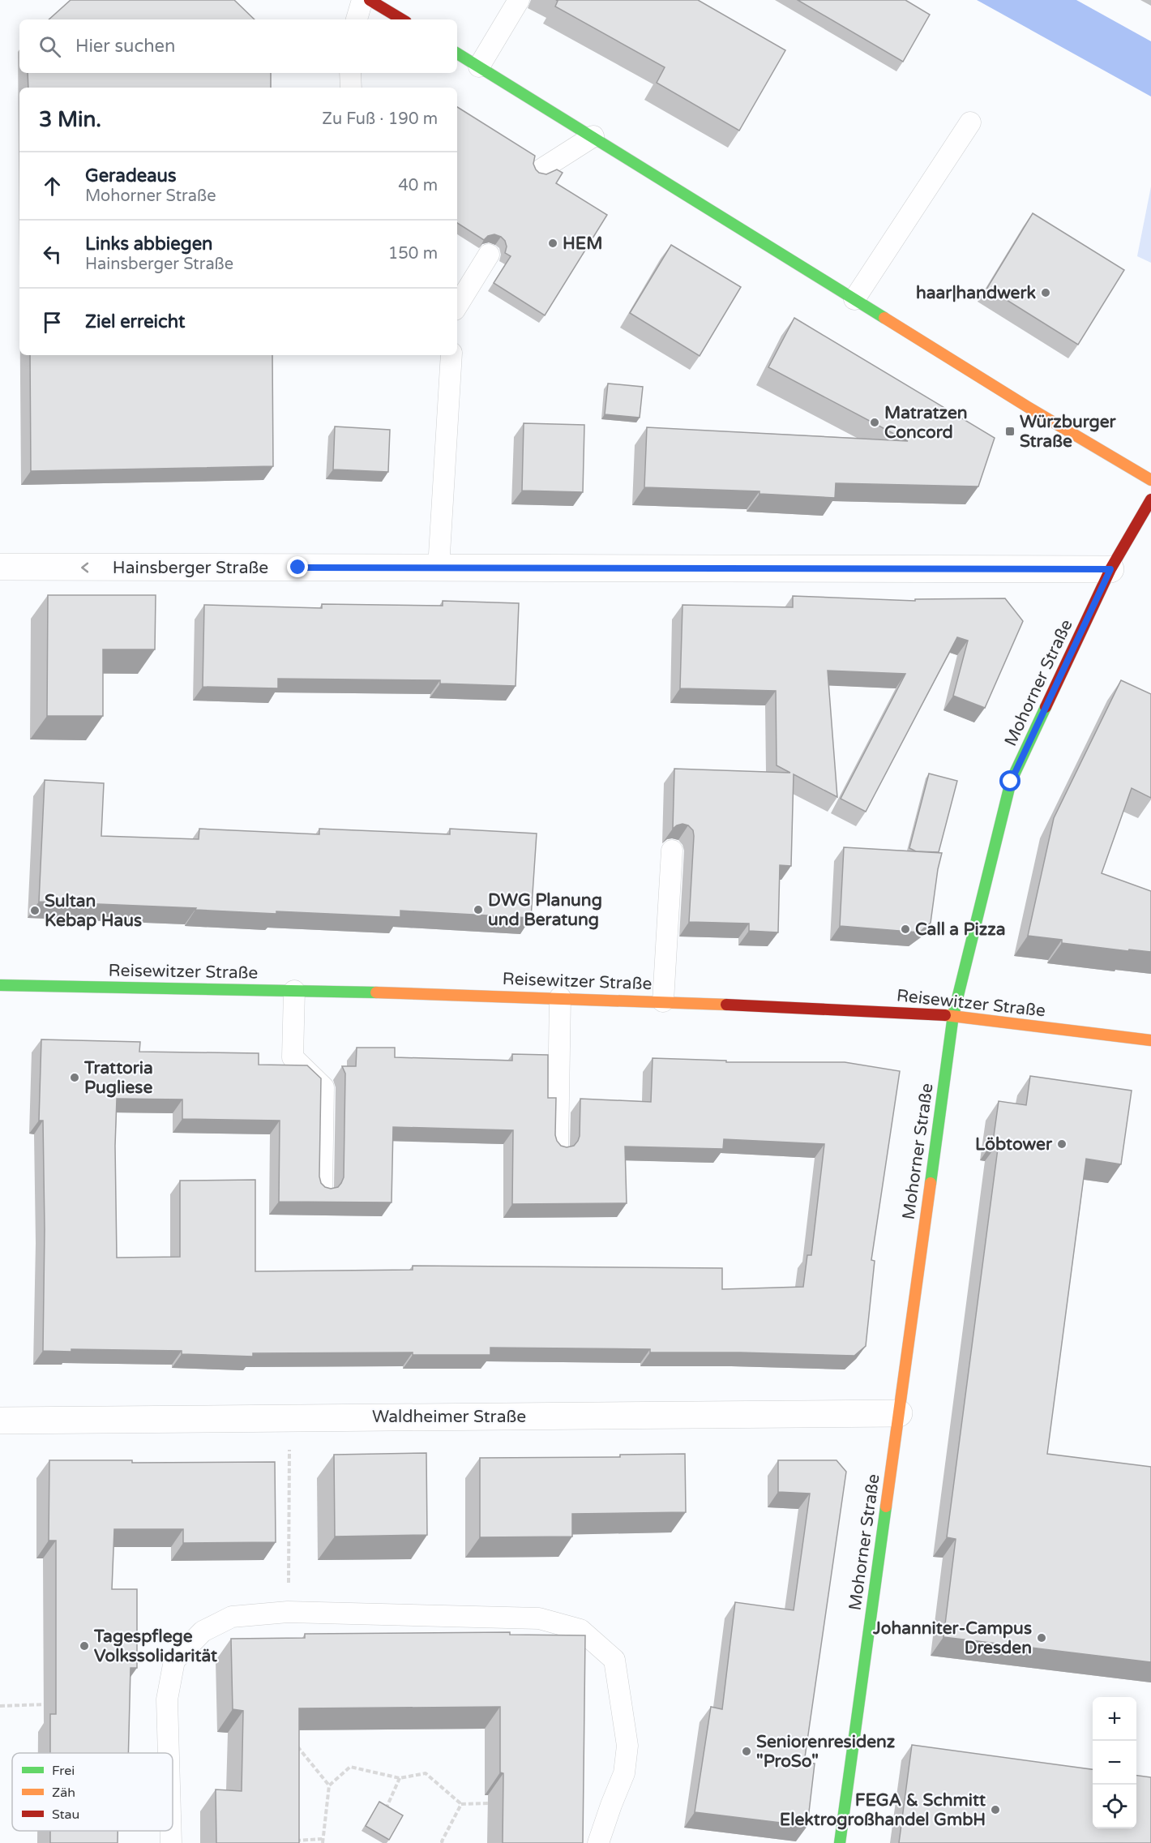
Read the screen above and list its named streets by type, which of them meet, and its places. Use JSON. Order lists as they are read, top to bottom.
{
  "streets": {
    "street": [
      "Hainsberger Straße",
      "Mohorner Straße",
      "Reisewitzer Straße",
      "Waldheimer Straße"
    ]
  },
  "crossings": [
    ["Hainsberger Straße", "Mohorner Straße"],
    ["Mohorner Straße", "Reisewitzer Straße"],
    ["Mohorner Straße", "Waldheimer Straße"]
  ],
  "one_way": ["Hainsberger Straße"],
  "places": {
    "other": [
      "HEM",
      "haar|handwerk",
      "Matratzen Concord",
      "DWG Planung und Beratung",
      "Sultan Kebap Haus",
      "Call a Pizza",
      "Trattoria Pugliese",
      "Löbtower",
      "Johanniter-Campus Dresden",
      "Tagespflege Volkssolidarität",
      "Seniorenresidenz \"ProSo\"",
      "FEGA & Schmitt Elektrogroßhandel GmbH"
    ],
    "transit": ["Würzburger Straße"]
  },
  "legend": ["Frei", "Zäh", "Stau"],
  "page": {
    "search": "Hier suchen",
    "heading": ["3 Min.", "Zu Fuß · 190 m"],
    "list": [
      ["Geradeaus", "Mohorner Straße", "40 m"],
      ["Links abbiegen", "Hainsberger Straße", "150 m"],
      "Ziel erreicht"
    ],
    "map_buttons": ["+", "−"]
  }
}
